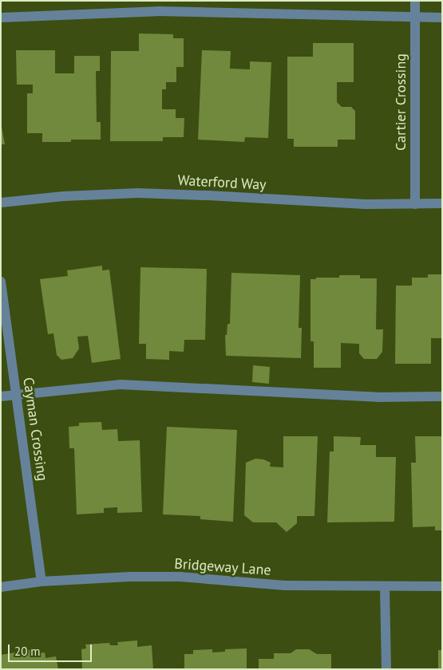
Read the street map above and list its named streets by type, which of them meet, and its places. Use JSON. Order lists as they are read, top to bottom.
{
  "streets": {
    "street": [
      "Cartier Crossing",
      "Waterford Way",
      "Cayman Crossing",
      "Bridgeway Lane"
    ]
  },
  "crossings": [
    ["Cartier Crossing", "Waterford Way"],
    ["Cayman Crossing", "Bridgeway Lane"]
  ],
  "scale_bar": "20 m"
}
